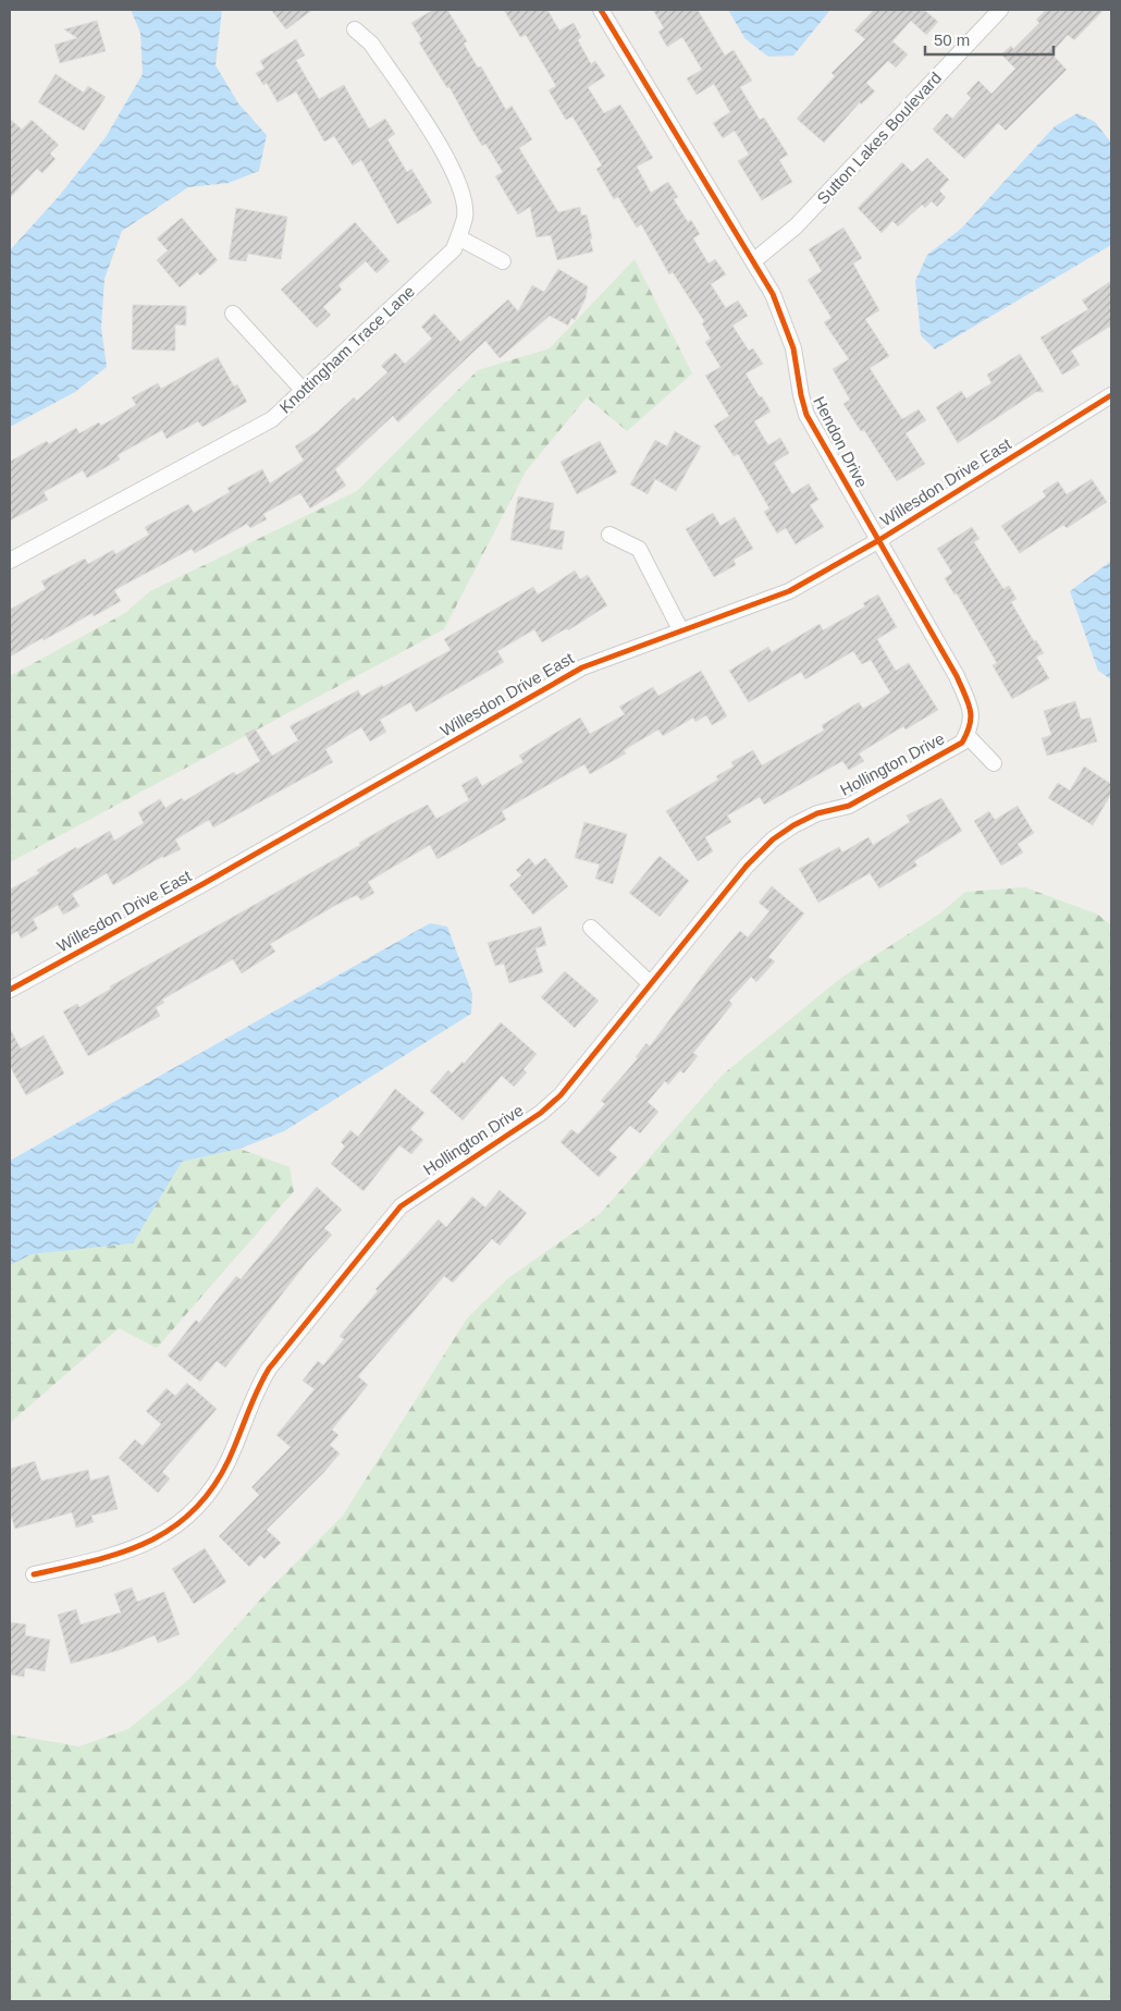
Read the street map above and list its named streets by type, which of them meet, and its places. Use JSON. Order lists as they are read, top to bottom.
{
  "streets": {
    "street": [
      "Sutton Lakes Boulevard",
      "Knottingham Trace Lane",
      "Hendon Drive",
      "Willesdon Drive East",
      "Hollington Drive"
    ]
  },
  "crossings": [
    ["Sutton Lakes Boulevard", "Hendon Drive"],
    ["Hendon Drive", "Willesdon Drive East"],
    ["Hendon Drive", "Hollington Drive"]
  ],
  "scale_bar": "50 m"
}
